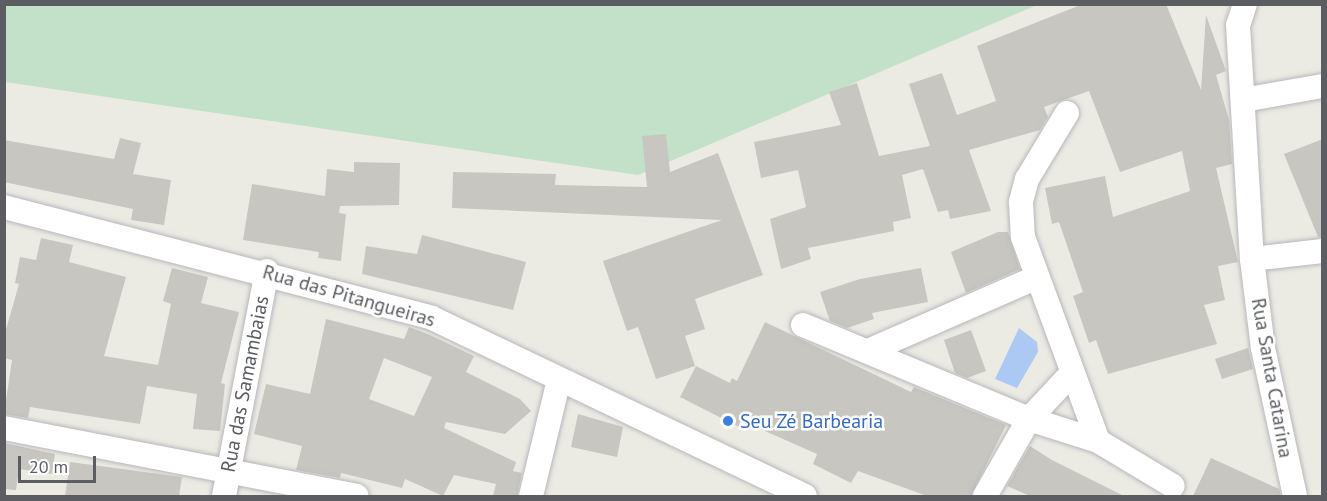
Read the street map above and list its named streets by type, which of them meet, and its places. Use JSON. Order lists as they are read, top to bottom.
{
  "streets": {
    "street": ["Rua das Pitangueiras", "Rua Santa Catarina", "Rua das Samambaias"]
  },
  "crossings": [
    ["Rua das Pitangueiras", "Rua das Samambaias"]
  ],
  "places": ["Seu Zé Barbearia"],
  "scale_bar": "20 m"
}
